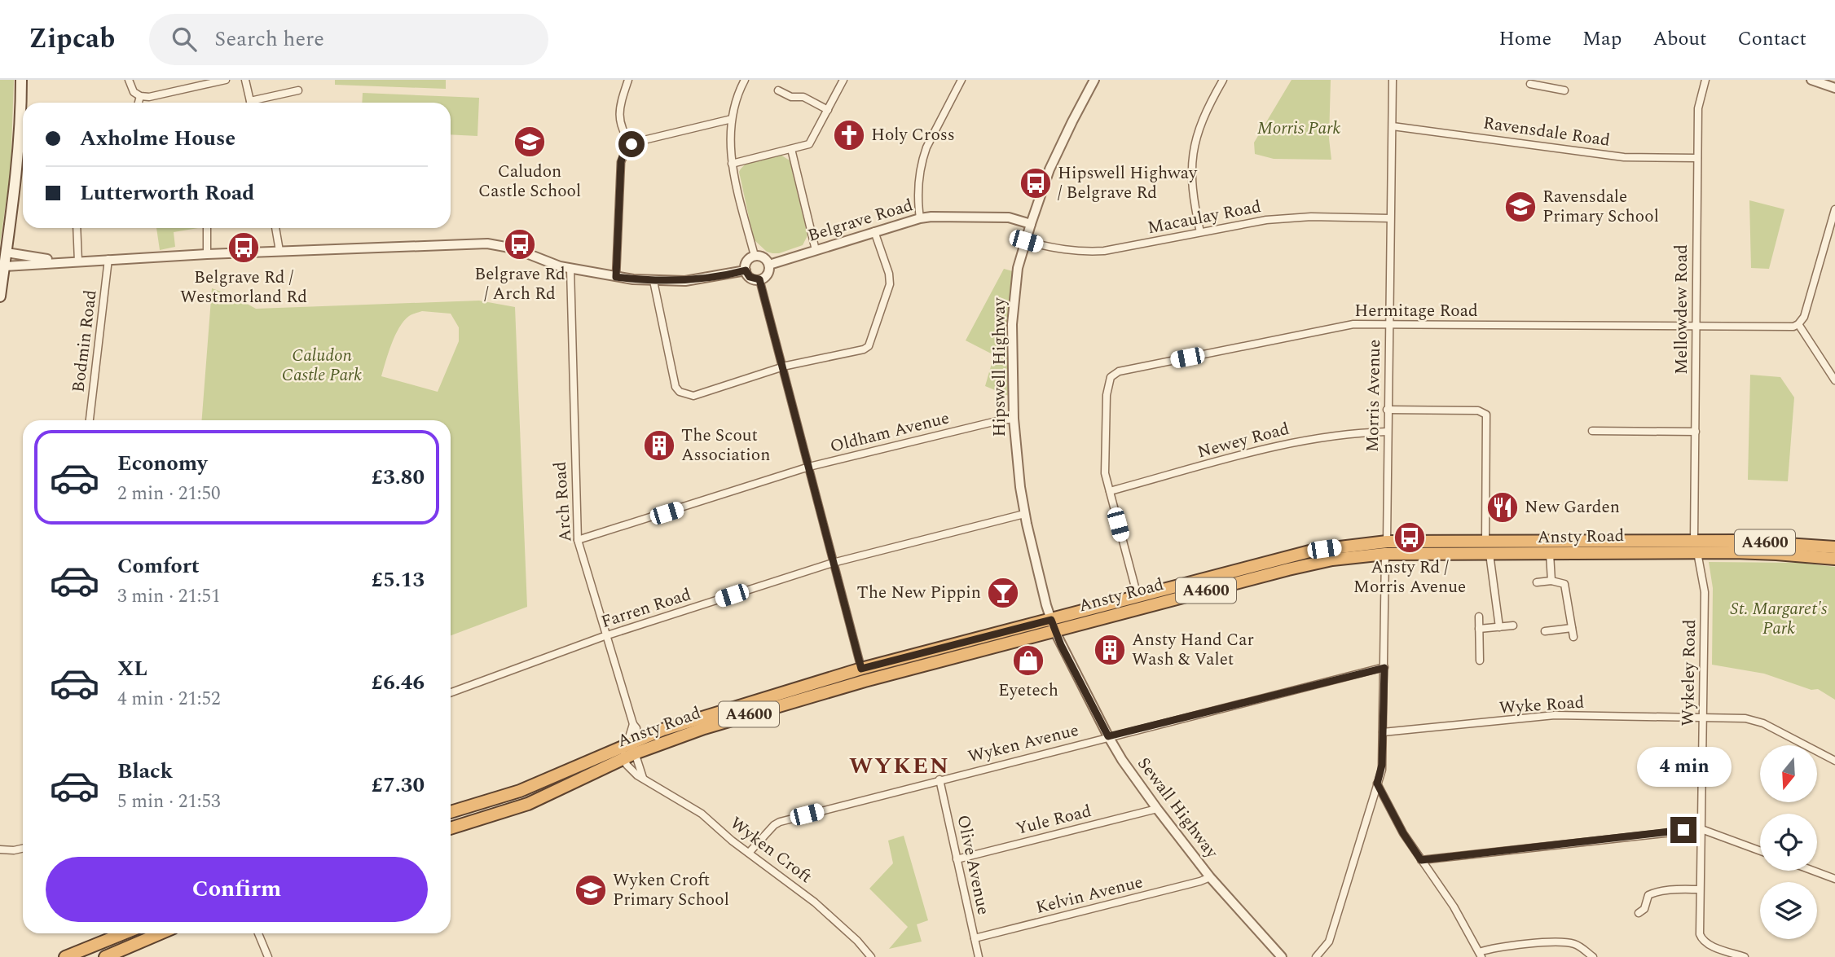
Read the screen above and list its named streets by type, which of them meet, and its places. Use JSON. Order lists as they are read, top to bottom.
{
  "streets": {
    "highway": ["Ansty Road", "A4600"],
    "street": [
      "Ravensdale Road",
      "Macaulay Road",
      "Belgrave Road",
      "Mellowdew Road",
      "Hermitage Road",
      "Bodmin Road",
      "Hipswell Highway",
      "Morris Avenue",
      "Oldham Avenue",
      "Newey Road",
      "Arch Road",
      "Farren Road",
      "Wykeley Road",
      "Wyke Road",
      "Wyken Avenue",
      "Sewall Highway",
      "Yule Road",
      "Wyken Croft",
      "Olive Avenue",
      "Kelvin Avenue"
    ]
  },
  "crossings": [
    ["Ravensdale Road", "Mellowdew Road"],
    ["Ravensdale Road", "Morris Avenue"],
    ["Macaulay Road", "Hipswell Highway"],
    ["Macaulay Road", "Morris Avenue"],
    ["Belgrave Road", "Hipswell Highway"],
    ["Mellowdew Road", "Hermitage Road"],
    ["Mellowdew Road", "Ansty Road"],
    ["Mellowdew Road", "Wykeley Road"],
    ["Hermitage Road", "Morris Avenue"],
    ["Hermitage Road", "Newey Road"],
    ["Hipswell Highway", "Oldham Avenue"],
    ["Hipswell Highway", "Ansty Road"],
    ["Hipswell Highway", "Farren Road"],
    ["Hipswell Highway", "Sewall Highway"],
    ["Morris Avenue", "Newey Road"],
    ["Morris Avenue", "Ansty Road"],
    ["Morris Avenue", "Wyke Road"],
    ["Morris Avenue", "Wyken Avenue"],
    ["Oldham Avenue", "Arch Road"],
    ["Arch Road", "Ansty Road"],
    ["Arch Road", "Farren Road"],
    ["Ansty Road", "Wykeley Road"],
    ["Ansty Road", "Sewall Highway"],
    ["Ansty Road", "Wyken Croft"],
    ["Wykeley Road", "Wyke Road"],
    ["Wyken Avenue", "Sewall Highway"],
    ["Wyken Avenue", "Wyken Croft"],
    ["Wyken Avenue", "Olive Avenue"],
    ["Sewall Highway", "Yule Road"],
    ["Sewall Highway", "Kelvin Avenue"],
    ["Yule Road", "Olive Avenue"],
    ["Olive Avenue", "Kelvin Avenue"]
  ],
  "districts": ["WYKEN"],
  "parks": ["Morris Park", "Caludon Castle Park", "St. Margaret's Park"],
  "places": {
    "church": ["Holy Cross"],
    "school or university": ["Caludon Castle School", "Ravensdale Primary School", "Wyken Croft Primary School"],
    "bus stop": [
      "Hipswell Highway / Belgrave Rd",
      "Belgrave Rd / Arch Rd",
      "Belgrave Rd / Westmorland Rd",
      "Ansty Rd / Morris Avenue"
    ],
    "building": ["The Scout Association", "Ansty Hand Car Wash & Valet"],
    "restaurant": ["New Garden"],
    "bar": ["The New Pippin"],
    "shop": ["Eyetech"]
  },
  "north": "bottom",
  "page": {
    "header": "Zipcab",
    "search": "Search here",
    "nav": [
      "Home",
      "Map",
      "About",
      "Contact"
    ],
    "banner": ["Axholme House", "Lutterworth Road"],
    "list": [
      {
        "name": "Economy",
        "note": "2 min · 21:50",
        "value": "£3.80"
      },
      {
        "name": "Comfort",
        "note": "3 min · 21:51",
        "value": "£5.13"
      },
      {
        "name": "XL",
        "note": "4 min · 21:52",
        "value": "£6.46"
      },
      {
        "name": "Black",
        "note": "5 min · 21:53",
        "value": "£7.30"
      }
    ],
    "bubble": "4 min",
    "buttons": "Confirm"
  }
}
